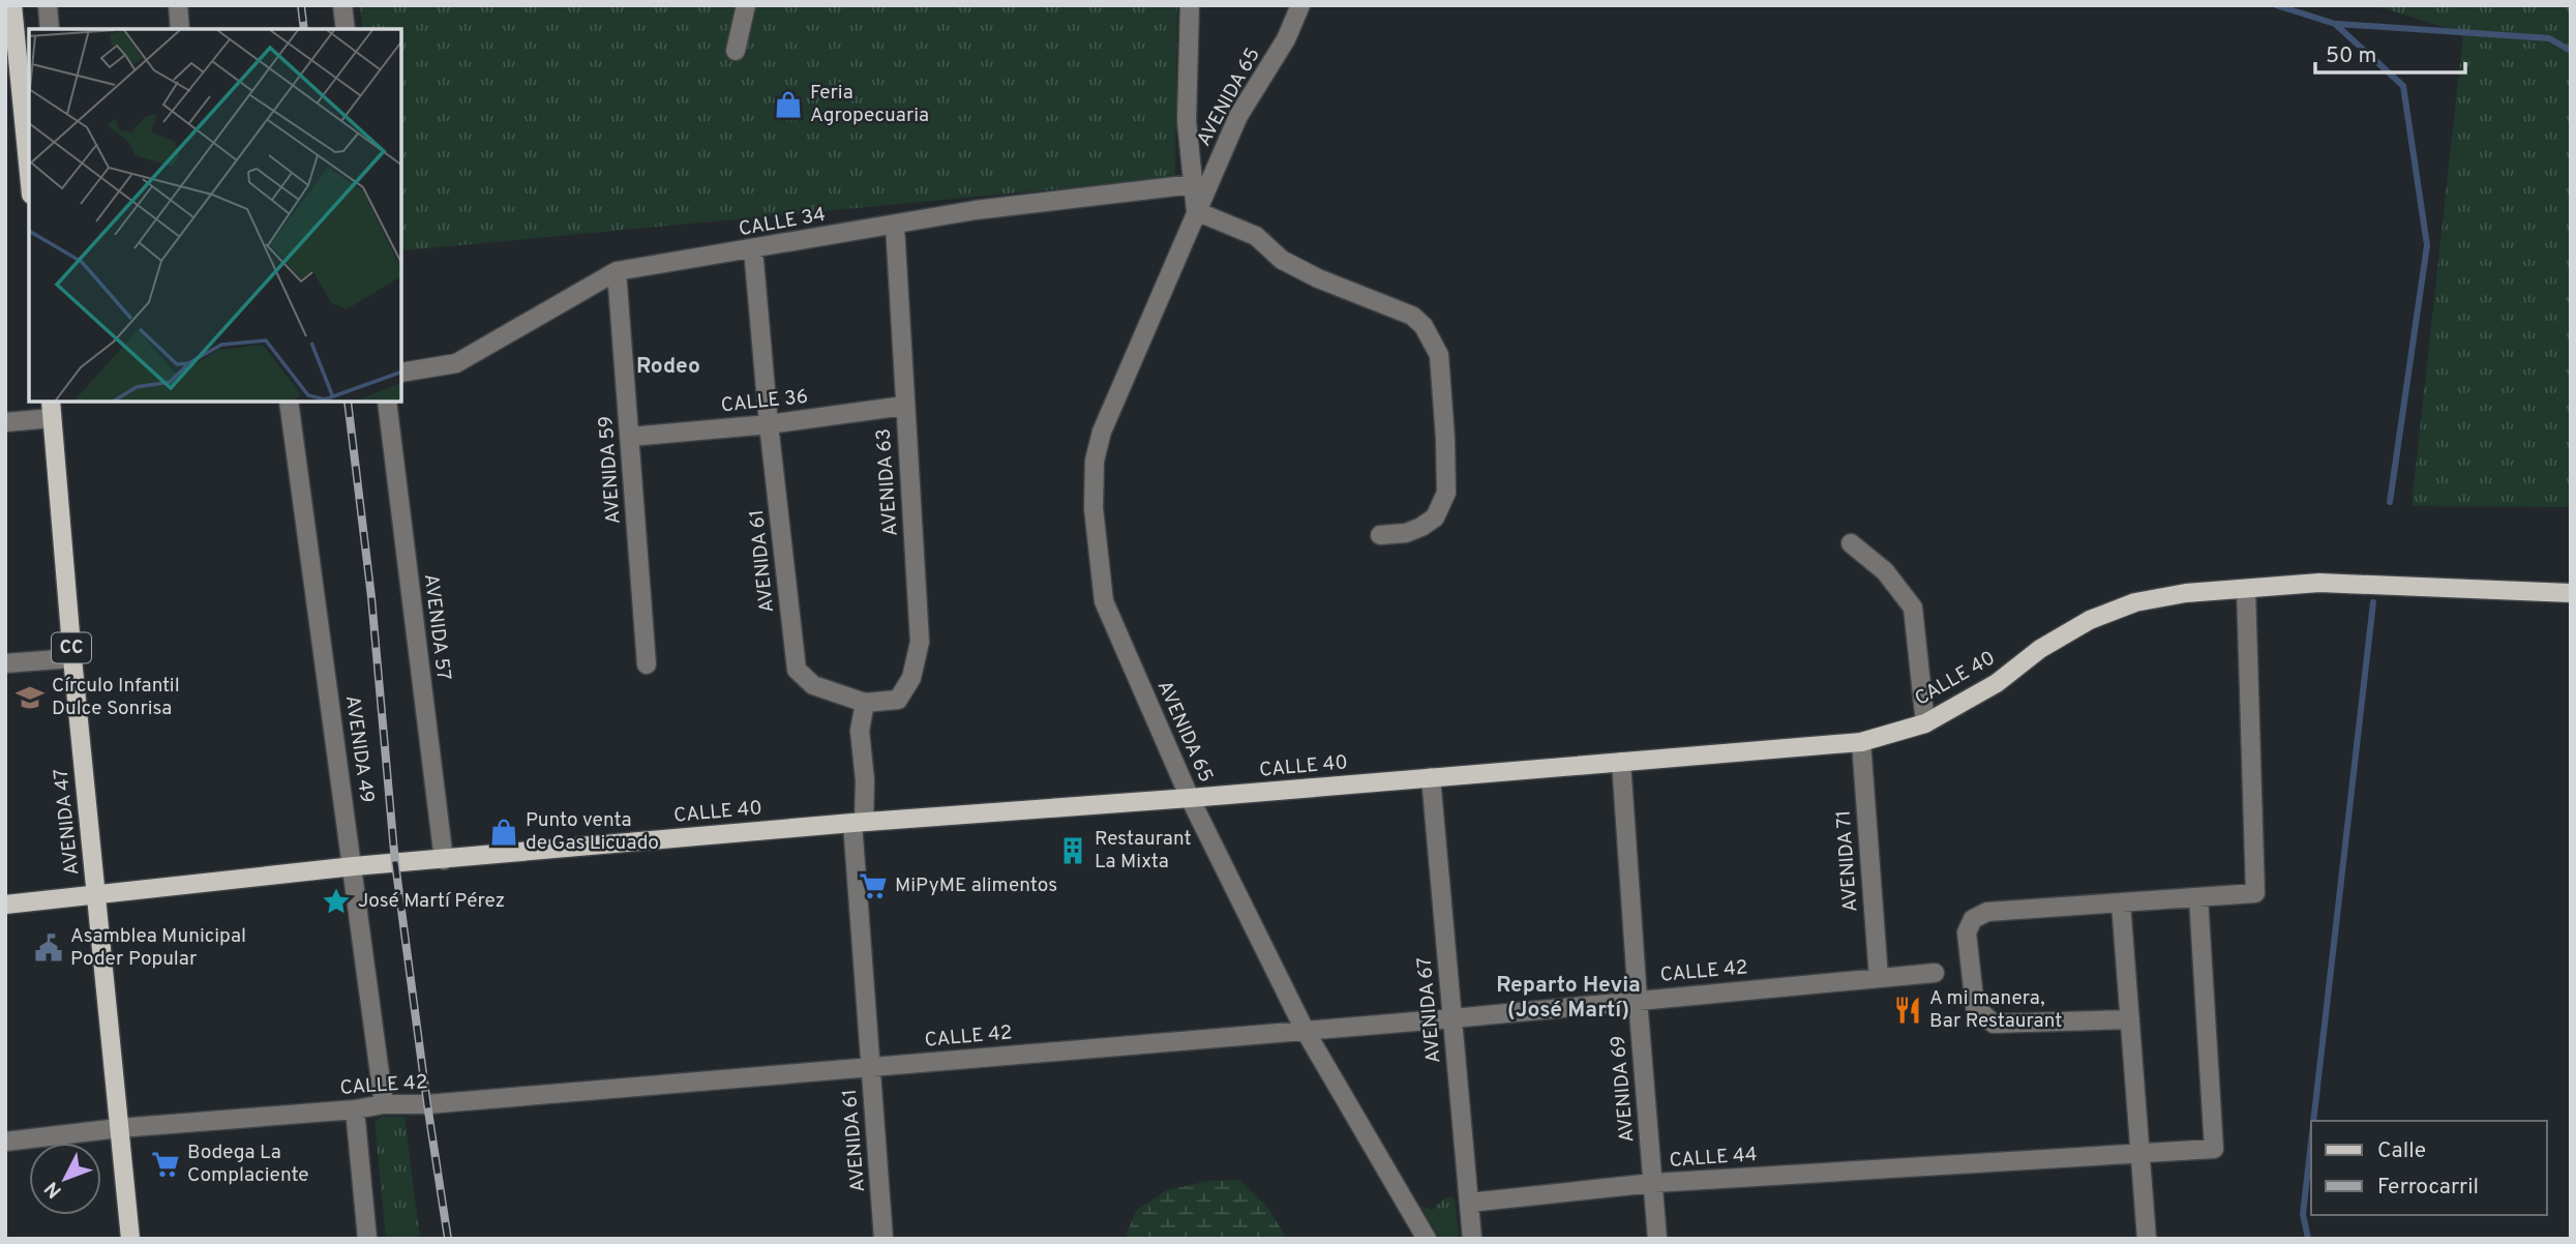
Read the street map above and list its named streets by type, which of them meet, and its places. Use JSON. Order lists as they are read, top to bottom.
{
  "streets": {
    "main road": ["CC", "CALLE 40", "AVENIDA 47"],
    "street": [
      "AVENIDA 65",
      "CALLE 34",
      "CALLE 36",
      "AVENIDA 59",
      "AVENIDA 63",
      "AVENIDA 61",
      "AVENIDA 57",
      "AVENIDA 49",
      "AVENIDA 71",
      "CALLE 42",
      "AVENIDA 67",
      "AVENIDA 69",
      "CALLE 44"
    ]
  },
  "crossings": [
    ["AVENIDA 65", "CALLE 34"],
    ["AVENIDA 65", "CALLE 40"],
    ["AVENIDA 65", "CALLE 42"],
    ["CALLE 34", "AVENIDA 59"],
    ["CALLE 34", "AVENIDA 63"],
    ["CALLE 34", "AVENIDA 61"],
    ["CALLE 36", "AVENIDA 59"],
    ["CALLE 36", "AVENIDA 63"],
    ["CALLE 36", "AVENIDA 61"],
    ["AVENIDA 63", "AVENIDA 61"],
    ["AVENIDA 61", "CALLE 40"],
    ["AVENIDA 61", "CALLE 42"],
    ["AVENIDA 57", "CALLE 40"],
    ["CALLE 40", "AVENIDA 49"],
    ["CALLE 40", "AVENIDA 47"],
    ["CALLE 40", "AVENIDA 71"],
    ["CALLE 40", "AVENIDA 67"],
    ["CALLE 40", "AVENIDA 69"],
    ["AVENIDA 49", "CALLE 42"],
    ["AVENIDA 47", "CALLE 42"],
    ["AVENIDA 71", "CALLE 42"],
    ["CALLE 42", "AVENIDA 67"],
    ["CALLE 42", "AVENIDA 69"],
    ["AVENIDA 67", "CALLE 44"],
    ["AVENIDA 69", "CALLE 44"]
  ],
  "districts": ["Rodeo", "Reparto Hevia (José Martí)"],
  "places": {
    "shop": ["Feria Agropecuaria", "Punto venta de Gas Licuado"],
    "school or university": ["Círculo Infantil Dulce Sonrisa"],
    "building": ["Restaurant La Mixta"],
    "supermarket": ["MiPyME alimentos", "Bodega La Complaciente"],
    "place": ["José Martí Pérez"],
    "public building": ["Asamblea Municipal Poder Popular"],
    "restaurant": ["A mi manera, Bar Restaurant"]
  },
  "legend": ["Calle", "Ferrocarril"],
  "scale_bar": "50 m",
  "north": "bottom left"
}
